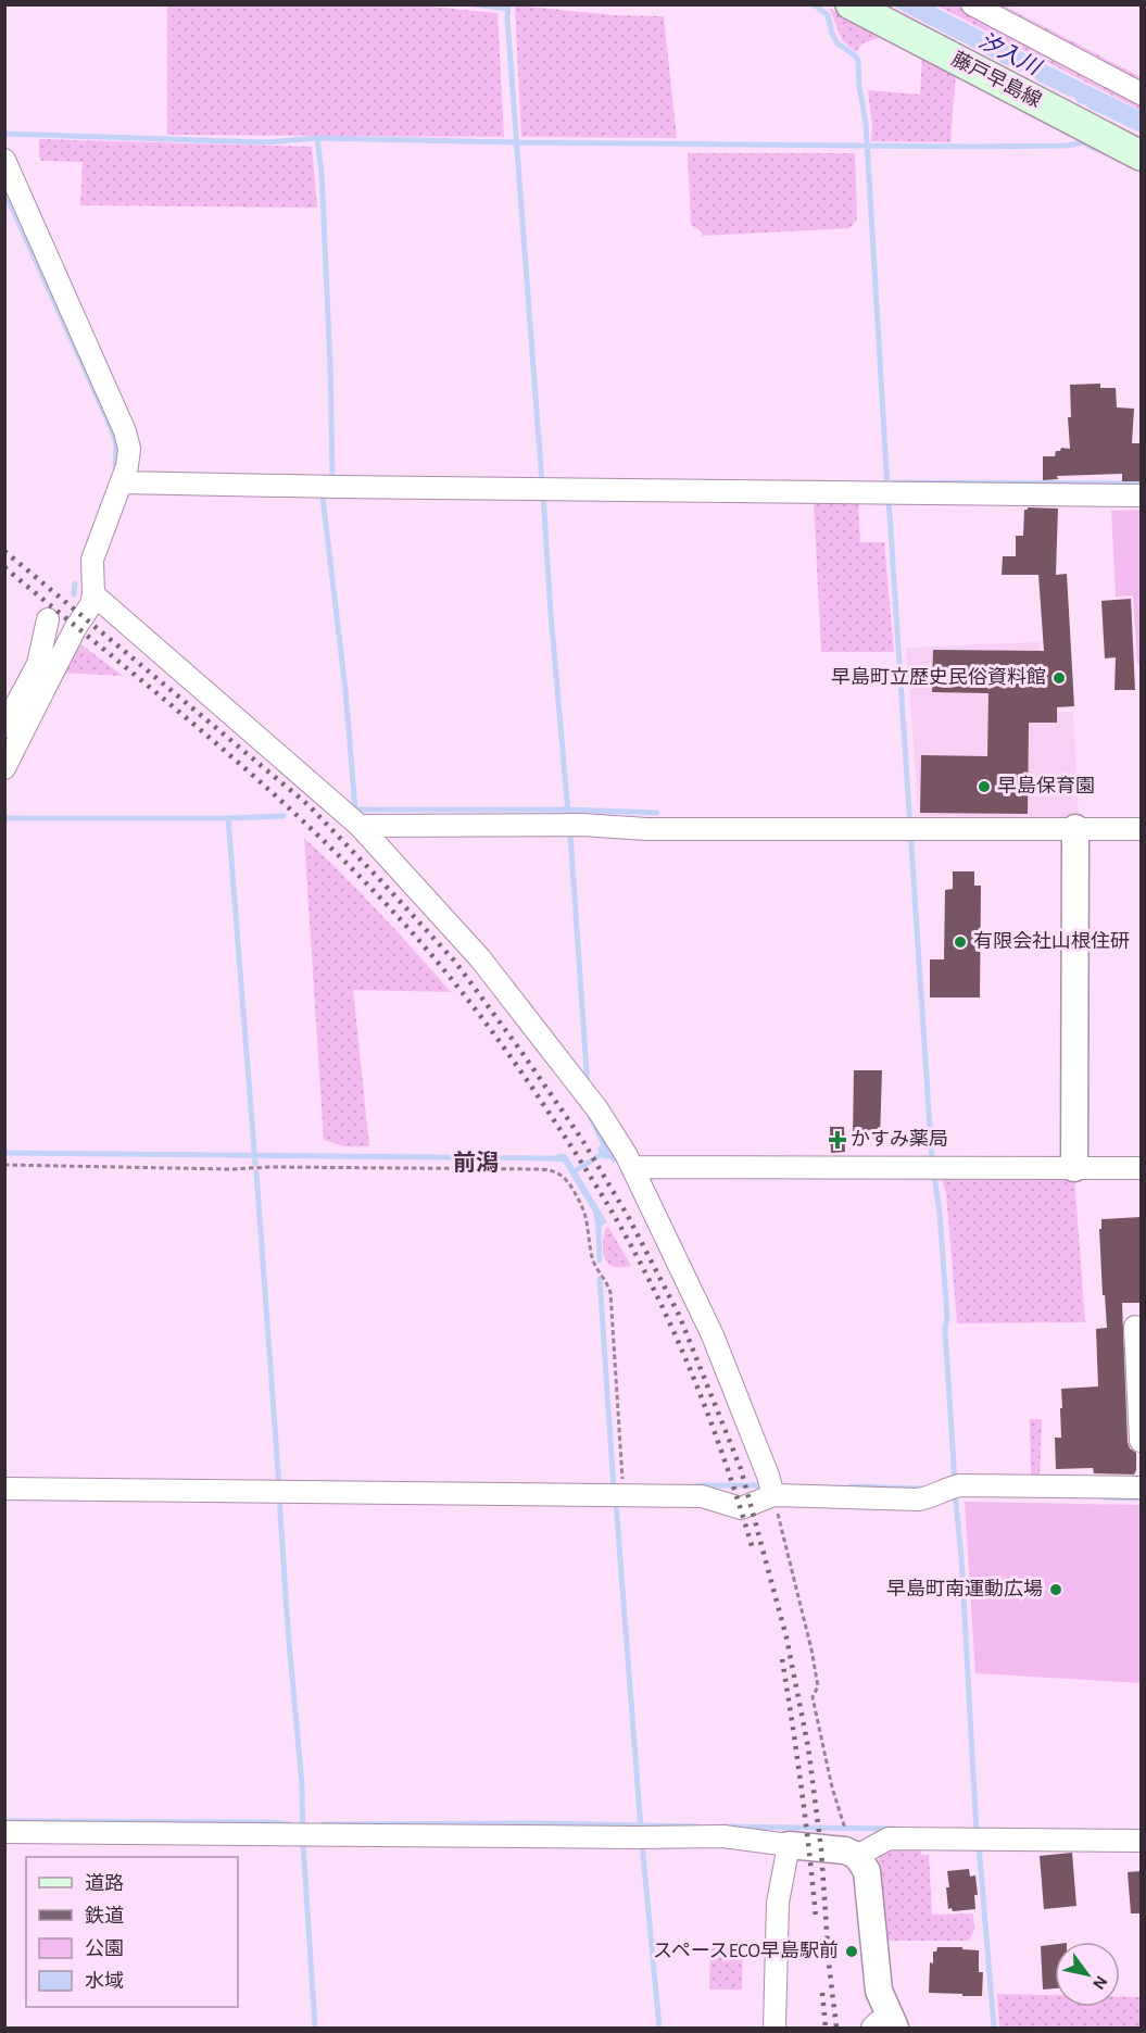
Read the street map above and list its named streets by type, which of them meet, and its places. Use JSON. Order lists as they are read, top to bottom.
{
  "streets": {
    "main road": ["藤戸早島線"]
  },
  "districts": ["前潟"],
  "water": ["汐入川"],
  "places": {
    "other": [
      "早島町立歴史民俗資料館",
      "早島保育園",
      "有限会社山根住研",
      "早島町南運動広場",
      "スペースECO早島駅前"
    ],
    "health": ["かすみ薬局"]
  },
  "legend": [
    "道路",
    "鉄道",
    "公園",
    "水域"
  ],
  "north": "bottom right"
}
